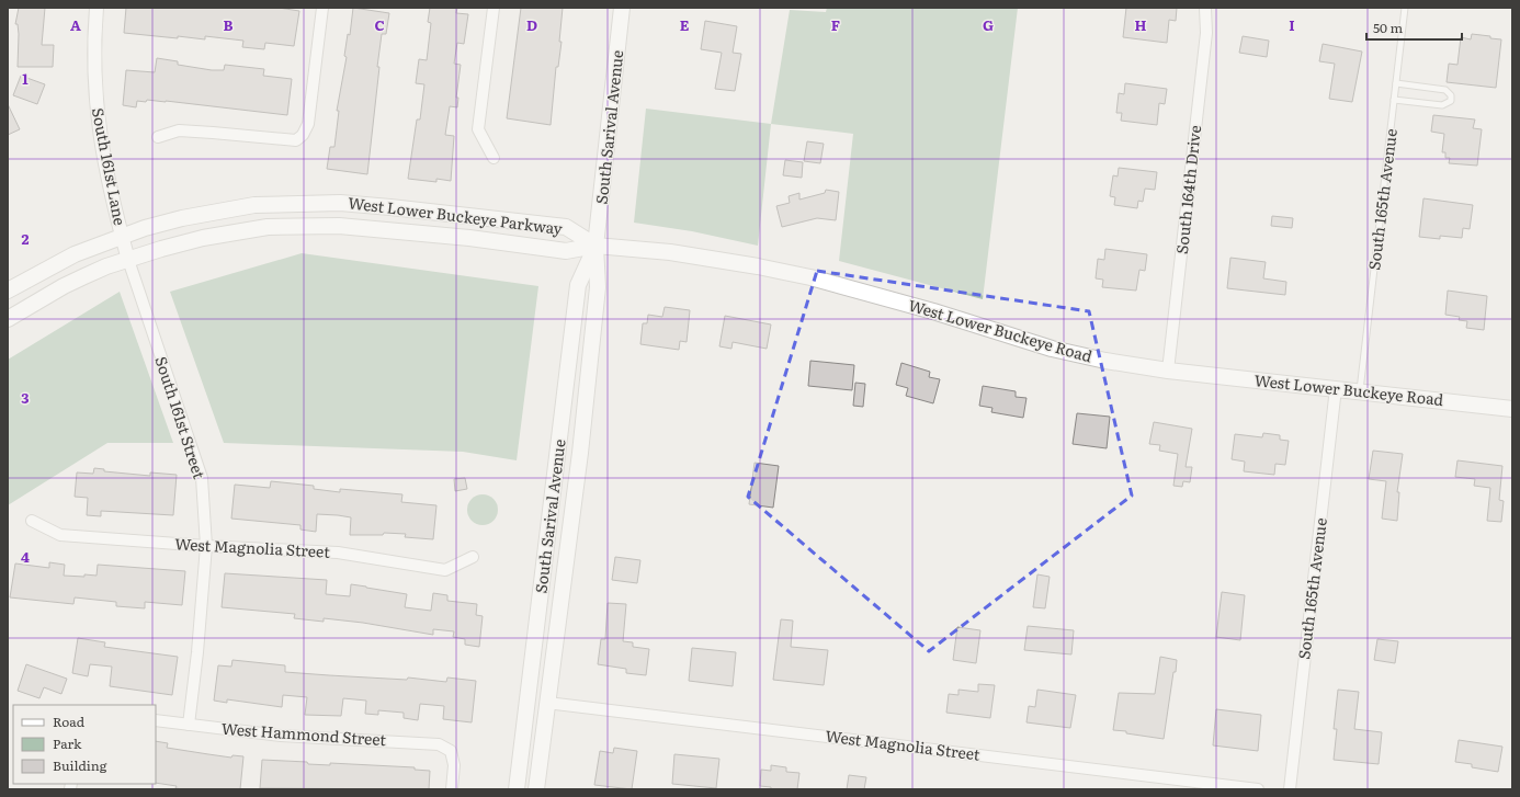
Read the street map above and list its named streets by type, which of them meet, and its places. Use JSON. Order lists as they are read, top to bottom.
{
  "streets": {
    "main road": ["South Sarival Avenue", "West Lower Buckeye Parkway", "West Lower Buckeye Road"],
    "street": [
      "South 161st Lane",
      "South 164th Drive",
      "South 165th Avenue",
      "South 161st Street",
      "West Magnolia Street",
      "West Hammond Street"
    ]
  },
  "crossings": [
    ["South Sarival Avenue", "West Lower Buckeye Parkway"],
    ["South Sarival Avenue", "West Lower Buckeye Road"],
    ["South Sarival Avenue", "West Magnolia Street"],
    ["South 161st Lane", "West Lower Buckeye Parkway"],
    ["South 161st Lane", "South 161st Street"],
    ["South 164th Drive", "West Lower Buckeye Road"],
    ["South 165th Avenue", "West Lower Buckeye Road"],
    ["West Lower Buckeye Parkway", "West Lower Buckeye Road"],
    ["West Lower Buckeye Parkway", "South 161st Street"],
    ["South 161st Street", "West Magnolia Street"],
    ["South 161st Street", "West Hammond Street"]
  ],
  "legend": ["Road", "Park", "Building"],
  "scale_bar": "50 m",
  "grid": {
    "columns": [
      "A",
      "B",
      "C",
      "D",
      "E",
      "F",
      "G",
      "H",
      "I"
    ],
    "rows": [
      "1",
      "2",
      "3",
      "4"
    ]
  }
}
